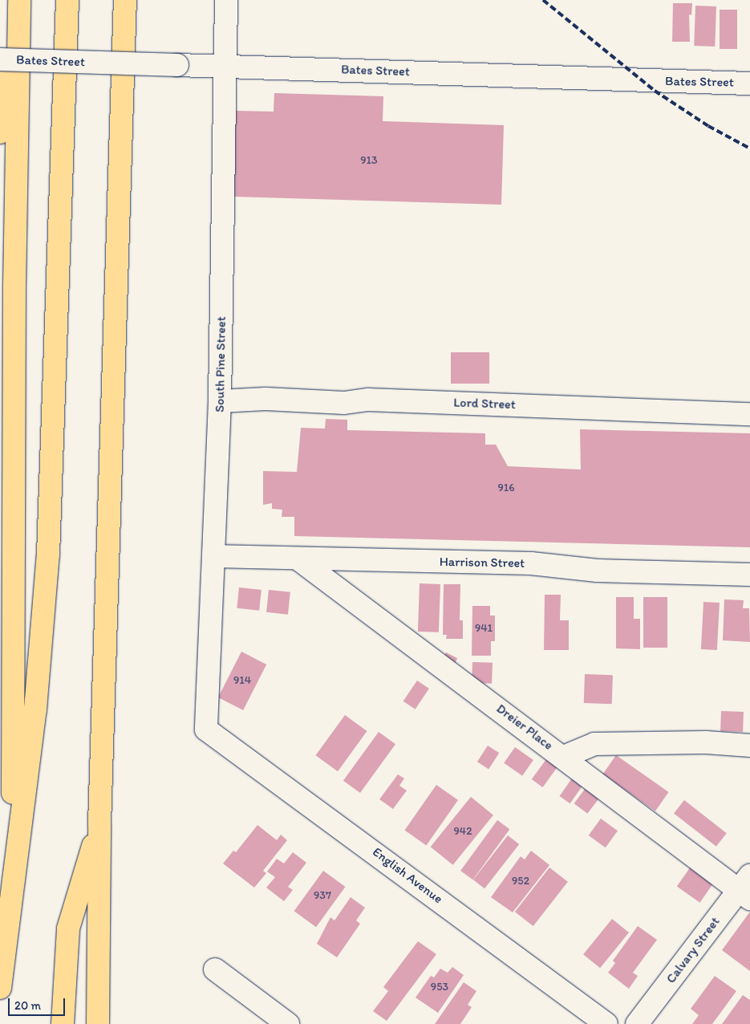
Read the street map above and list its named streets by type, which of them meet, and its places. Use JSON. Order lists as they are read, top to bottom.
{
  "streets": {
    "street": [
      "Bates Street",
      "South Pine Street",
      "Lord Street",
      "Harrison Street",
      "Dreier Place",
      "English Avenue",
      "Calvary Street"
    ]
  },
  "crossings": [
    ["Bates Street", "South Pine Street"],
    ["South Pine Street", "Lord Street"],
    ["South Pine Street", "Harrison Street"],
    ["South Pine Street", "English Avenue"],
    ["Harrison Street", "Dreier Place"],
    ["Dreier Place", "Calvary Street"]
  ],
  "house_numbers": [
    "913",
    "916",
    "941",
    "914",
    "942",
    "952",
    "937",
    "953"
  ],
  "scale_bar": "20 m"
}
